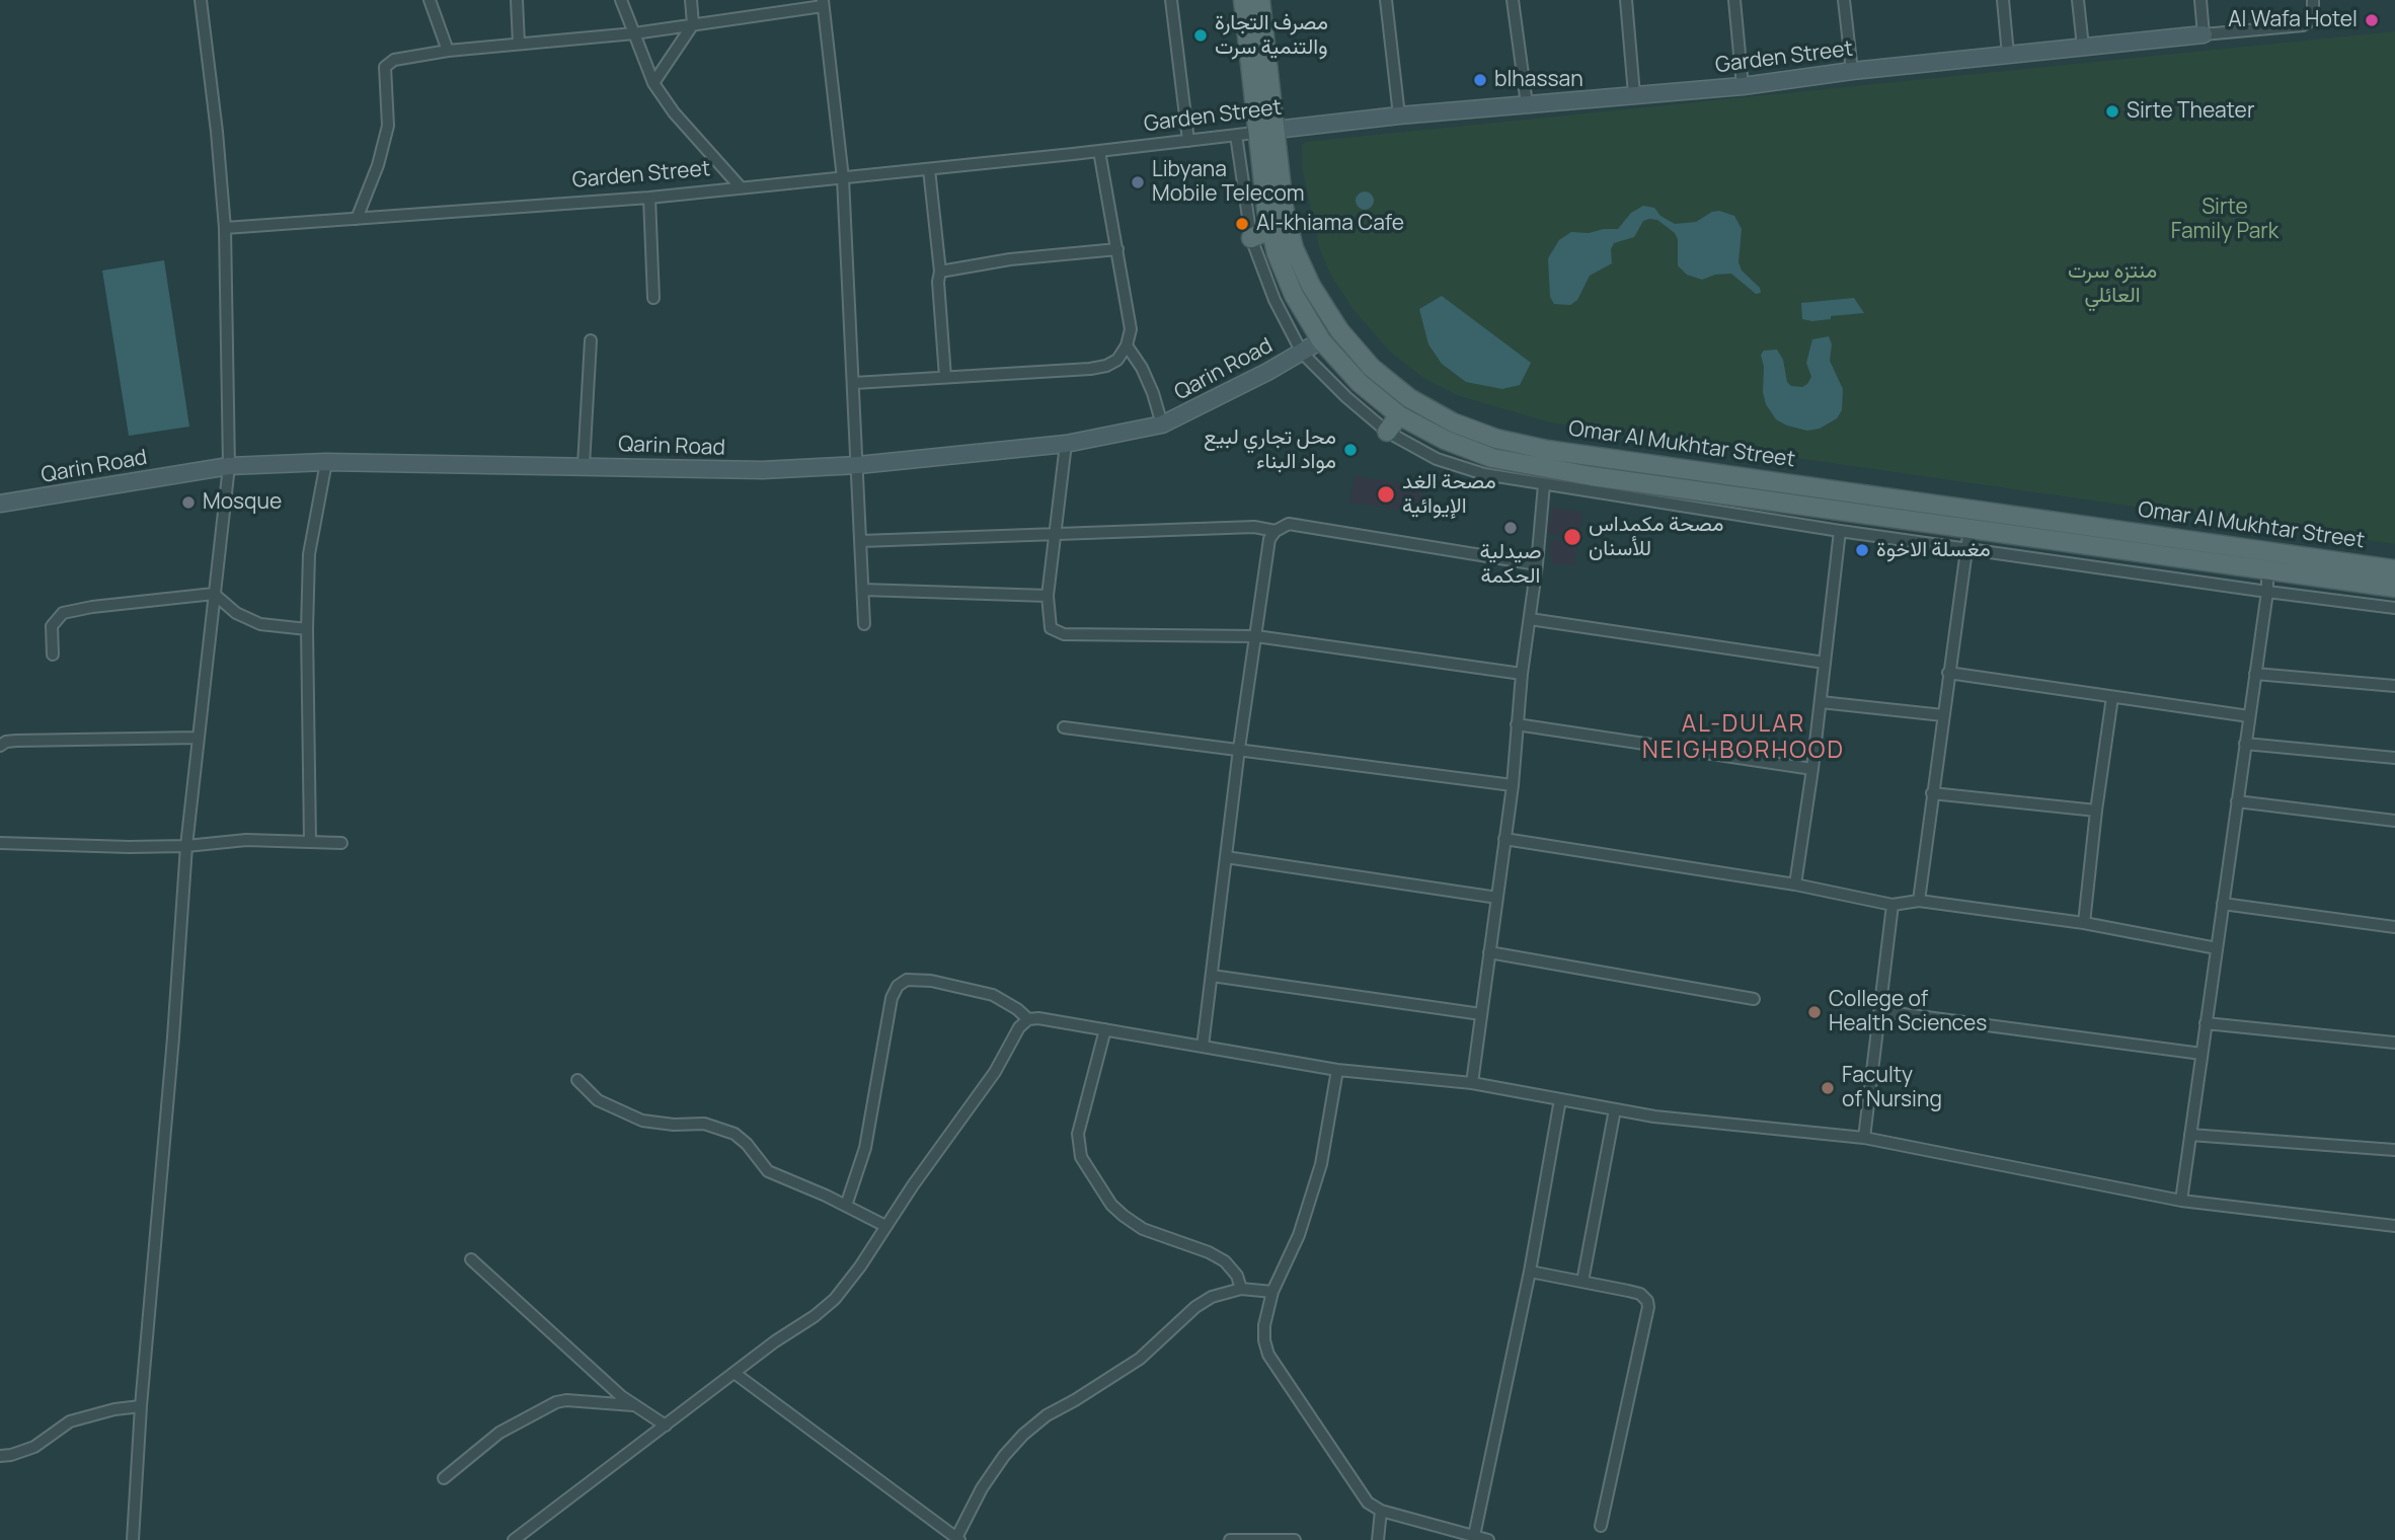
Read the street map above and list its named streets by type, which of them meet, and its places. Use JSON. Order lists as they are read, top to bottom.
{
  "streets": {
    "main road": ["Garden Street", "Qarin Road", "Omar Al Mukhtar Street"]
  },
  "crossings": [
    ["Garden Street", "Omar Al Mukhtar Street"]
  ],
  "districts": ["AL-DULAR NEIGHBORHOOD"],
  "parks": ["Sirte Family Park", "منتزه سرت العائلي"],
  "places": [
    "Al Wafa Hotel",
    "مصرف التجارة والتنمية سرت",
    "blhassan",
    "Sirte Theater",
    "Libyana Mobile Telecom",
    "Al-khiama Cafe",
    "محل تجاري لبيع مواد البناء",
    "مصحة الغد الإيوائية",
    "Mosque",
    "صيدلية الحكمة",
    "مصحة مكمداس للأسنان",
    "مغسلة الاخوة",
    "College of Health Sciences",
    "Faculty of Nursing"
  ]
}
